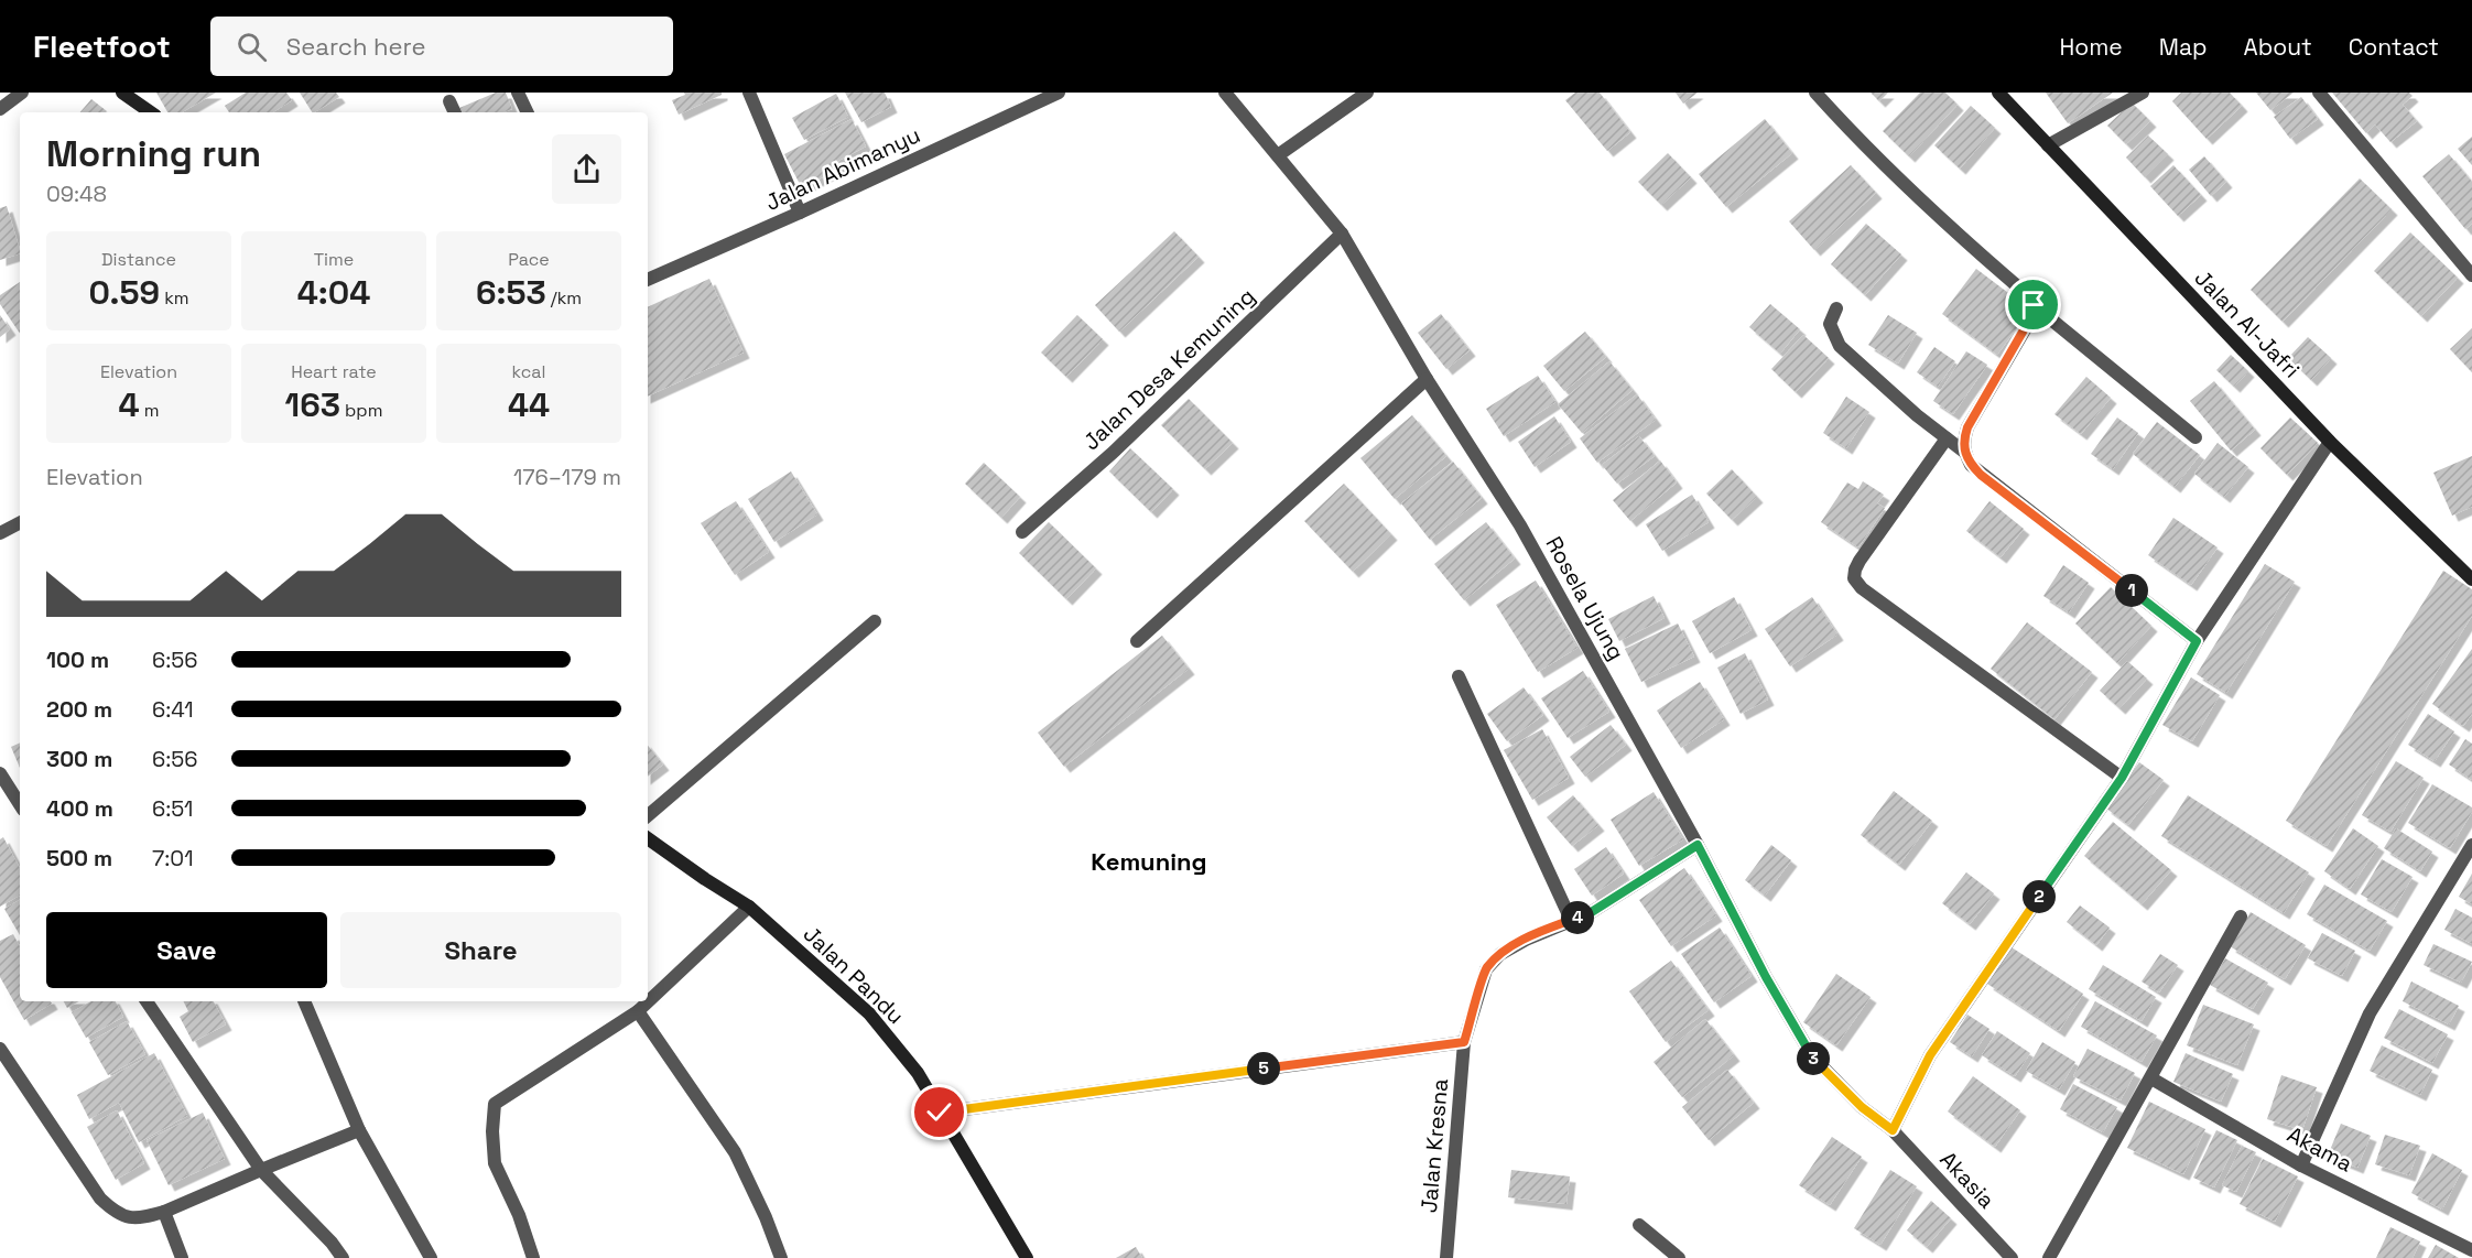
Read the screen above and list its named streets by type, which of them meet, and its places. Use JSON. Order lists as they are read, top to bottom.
{
  "streets": {
    "street": [
      "Jalan Abimanyu",
      "Jalan Al-Jafri",
      "Jalan Desa Kemuning",
      "Rosela Ujung",
      "Jalan Pandu",
      "Jalan Kresna",
      "Akama",
      "Akasia"
    ]
  },
  "crossings": [
    ["Jalan Desa Kemuning", "Rosela Ujung"],
    ["Rosela Ujung", "Jalan Kresna"],
    ["Rosela Ujung", "Akasia"]
  ],
  "districts": ["Kemuning"],
  "page": {
    "header": "Fleetfoot",
    "search": "Search here",
    "nav": [
      "Home",
      "Map",
      "About",
      "Contact"
    ],
    "heading": ["Morning run", "09:48"],
    "stats": [
      ["Distance", "0.59 km"],
      ["Time", "4:04"],
      ["Pace", "6:53 /km"],
      ["Elevation", "4 m"],
      ["Heart rate", "163 bpm"],
      ["kcal", "44"]
    ],
    "chart": ["Elevation", "176–179 m"],
    "pins": [
      "1",
      "2",
      "4",
      "3",
      "5"
    ],
    "list": [
      {
        "name": "100 m",
        "note": "6:56"
      },
      {
        "name": "200 m",
        "note": "6:41"
      },
      {
        "name": "300 m",
        "note": "6:56"
      },
      {
        "name": "400 m",
        "note": "6:51"
      },
      {
        "name": "500 m",
        "note": "7:01"
      }
    ],
    "buttons": ["Save", "Share"]
  }
}
